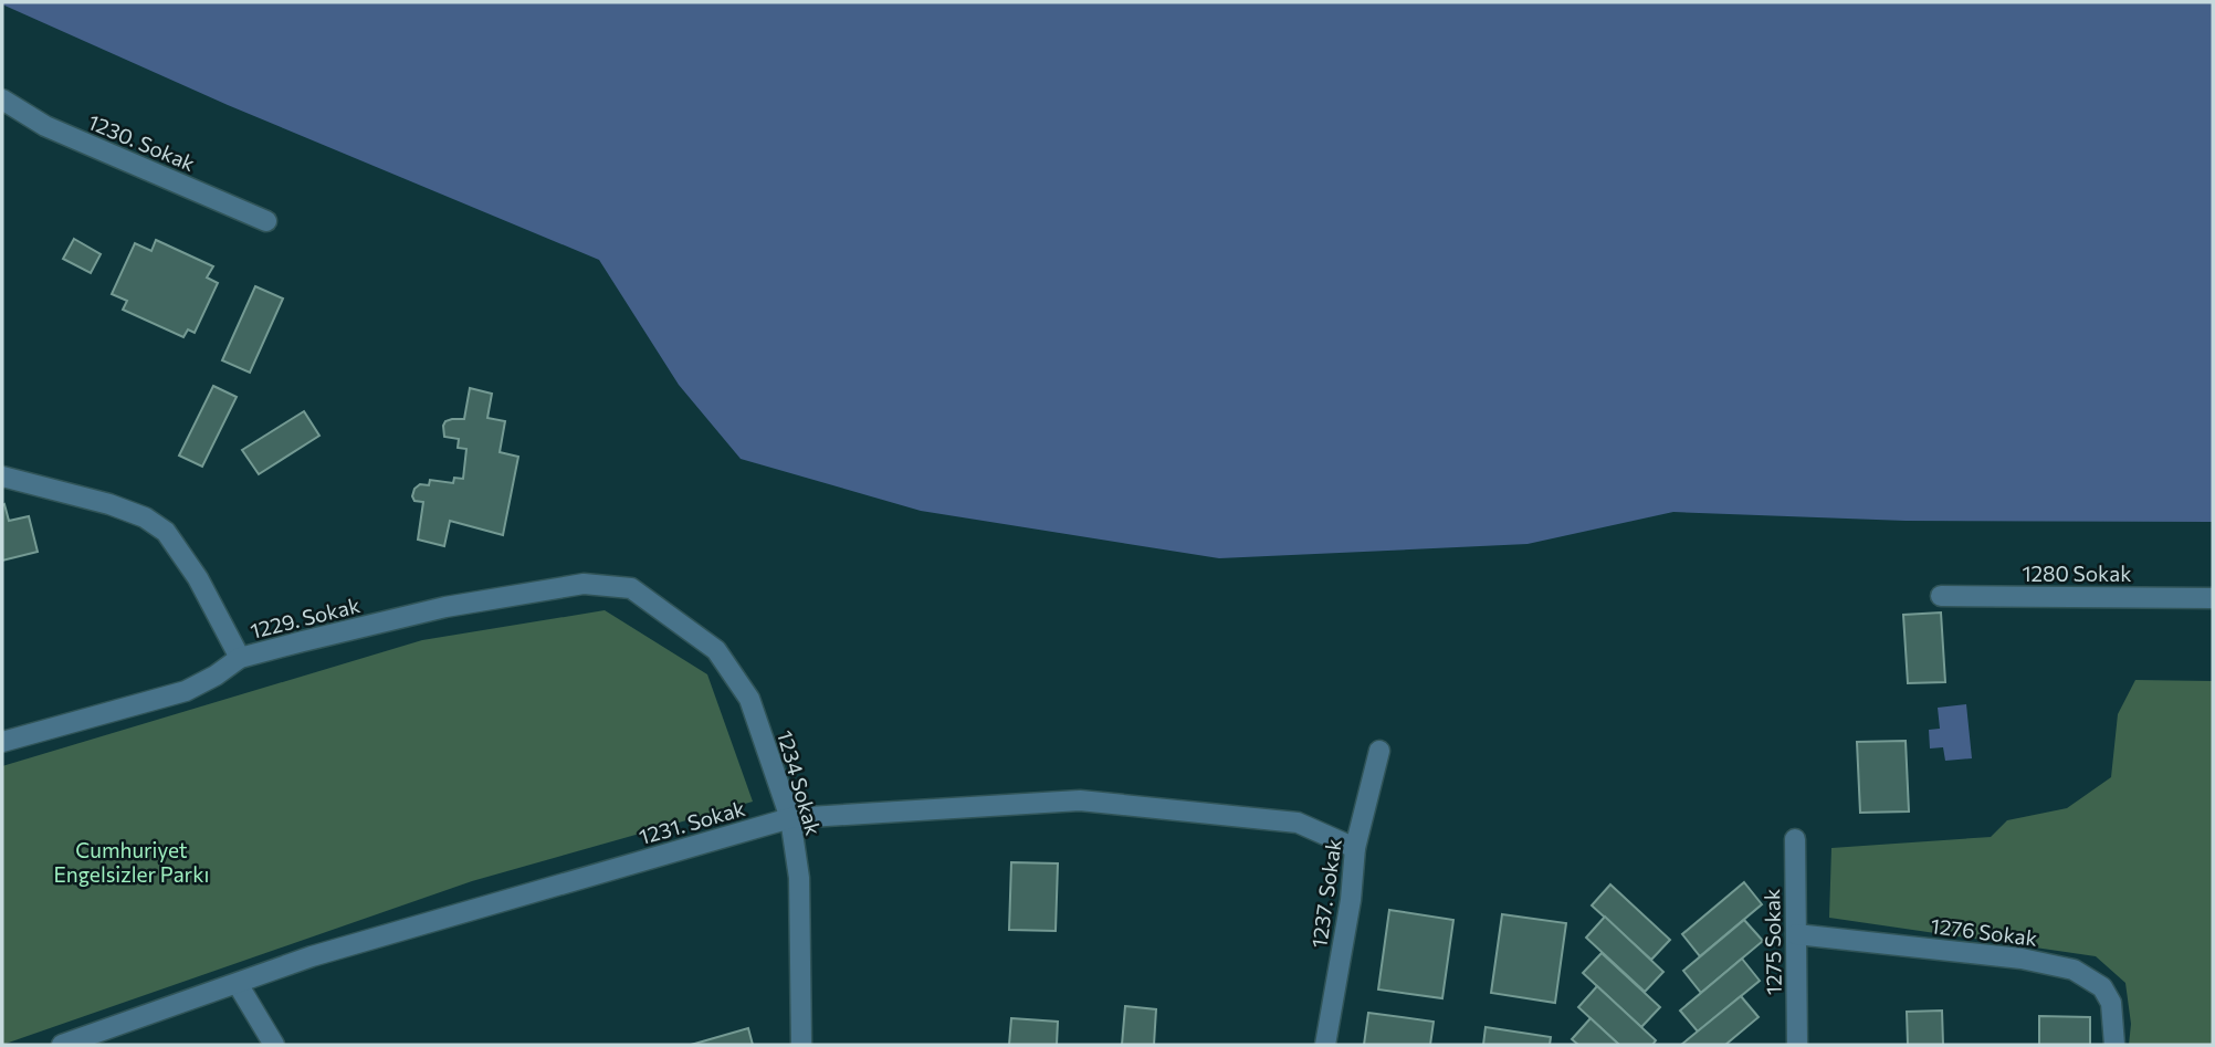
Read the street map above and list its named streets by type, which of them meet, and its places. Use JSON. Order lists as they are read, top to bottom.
{
  "streets": {
    "street": [
      "1230. Sokak",
      "1280 Sokak",
      "1229. Sokak",
      "1234 Sokak",
      "1231. Sokak",
      "1237. Sokak",
      "1276 Sokak",
      "1275 Sokak"
    ]
  },
  "crossings": [
    ["1229. Sokak", "1234 Sokak"],
    ["1234 Sokak", "1231. Sokak"],
    ["1231. Sokak", "1237. Sokak"],
    ["1276 Sokak", "1275 Sokak"]
  ],
  "parks": ["Cumhuriyet Engelsizler Parkı"]
}
